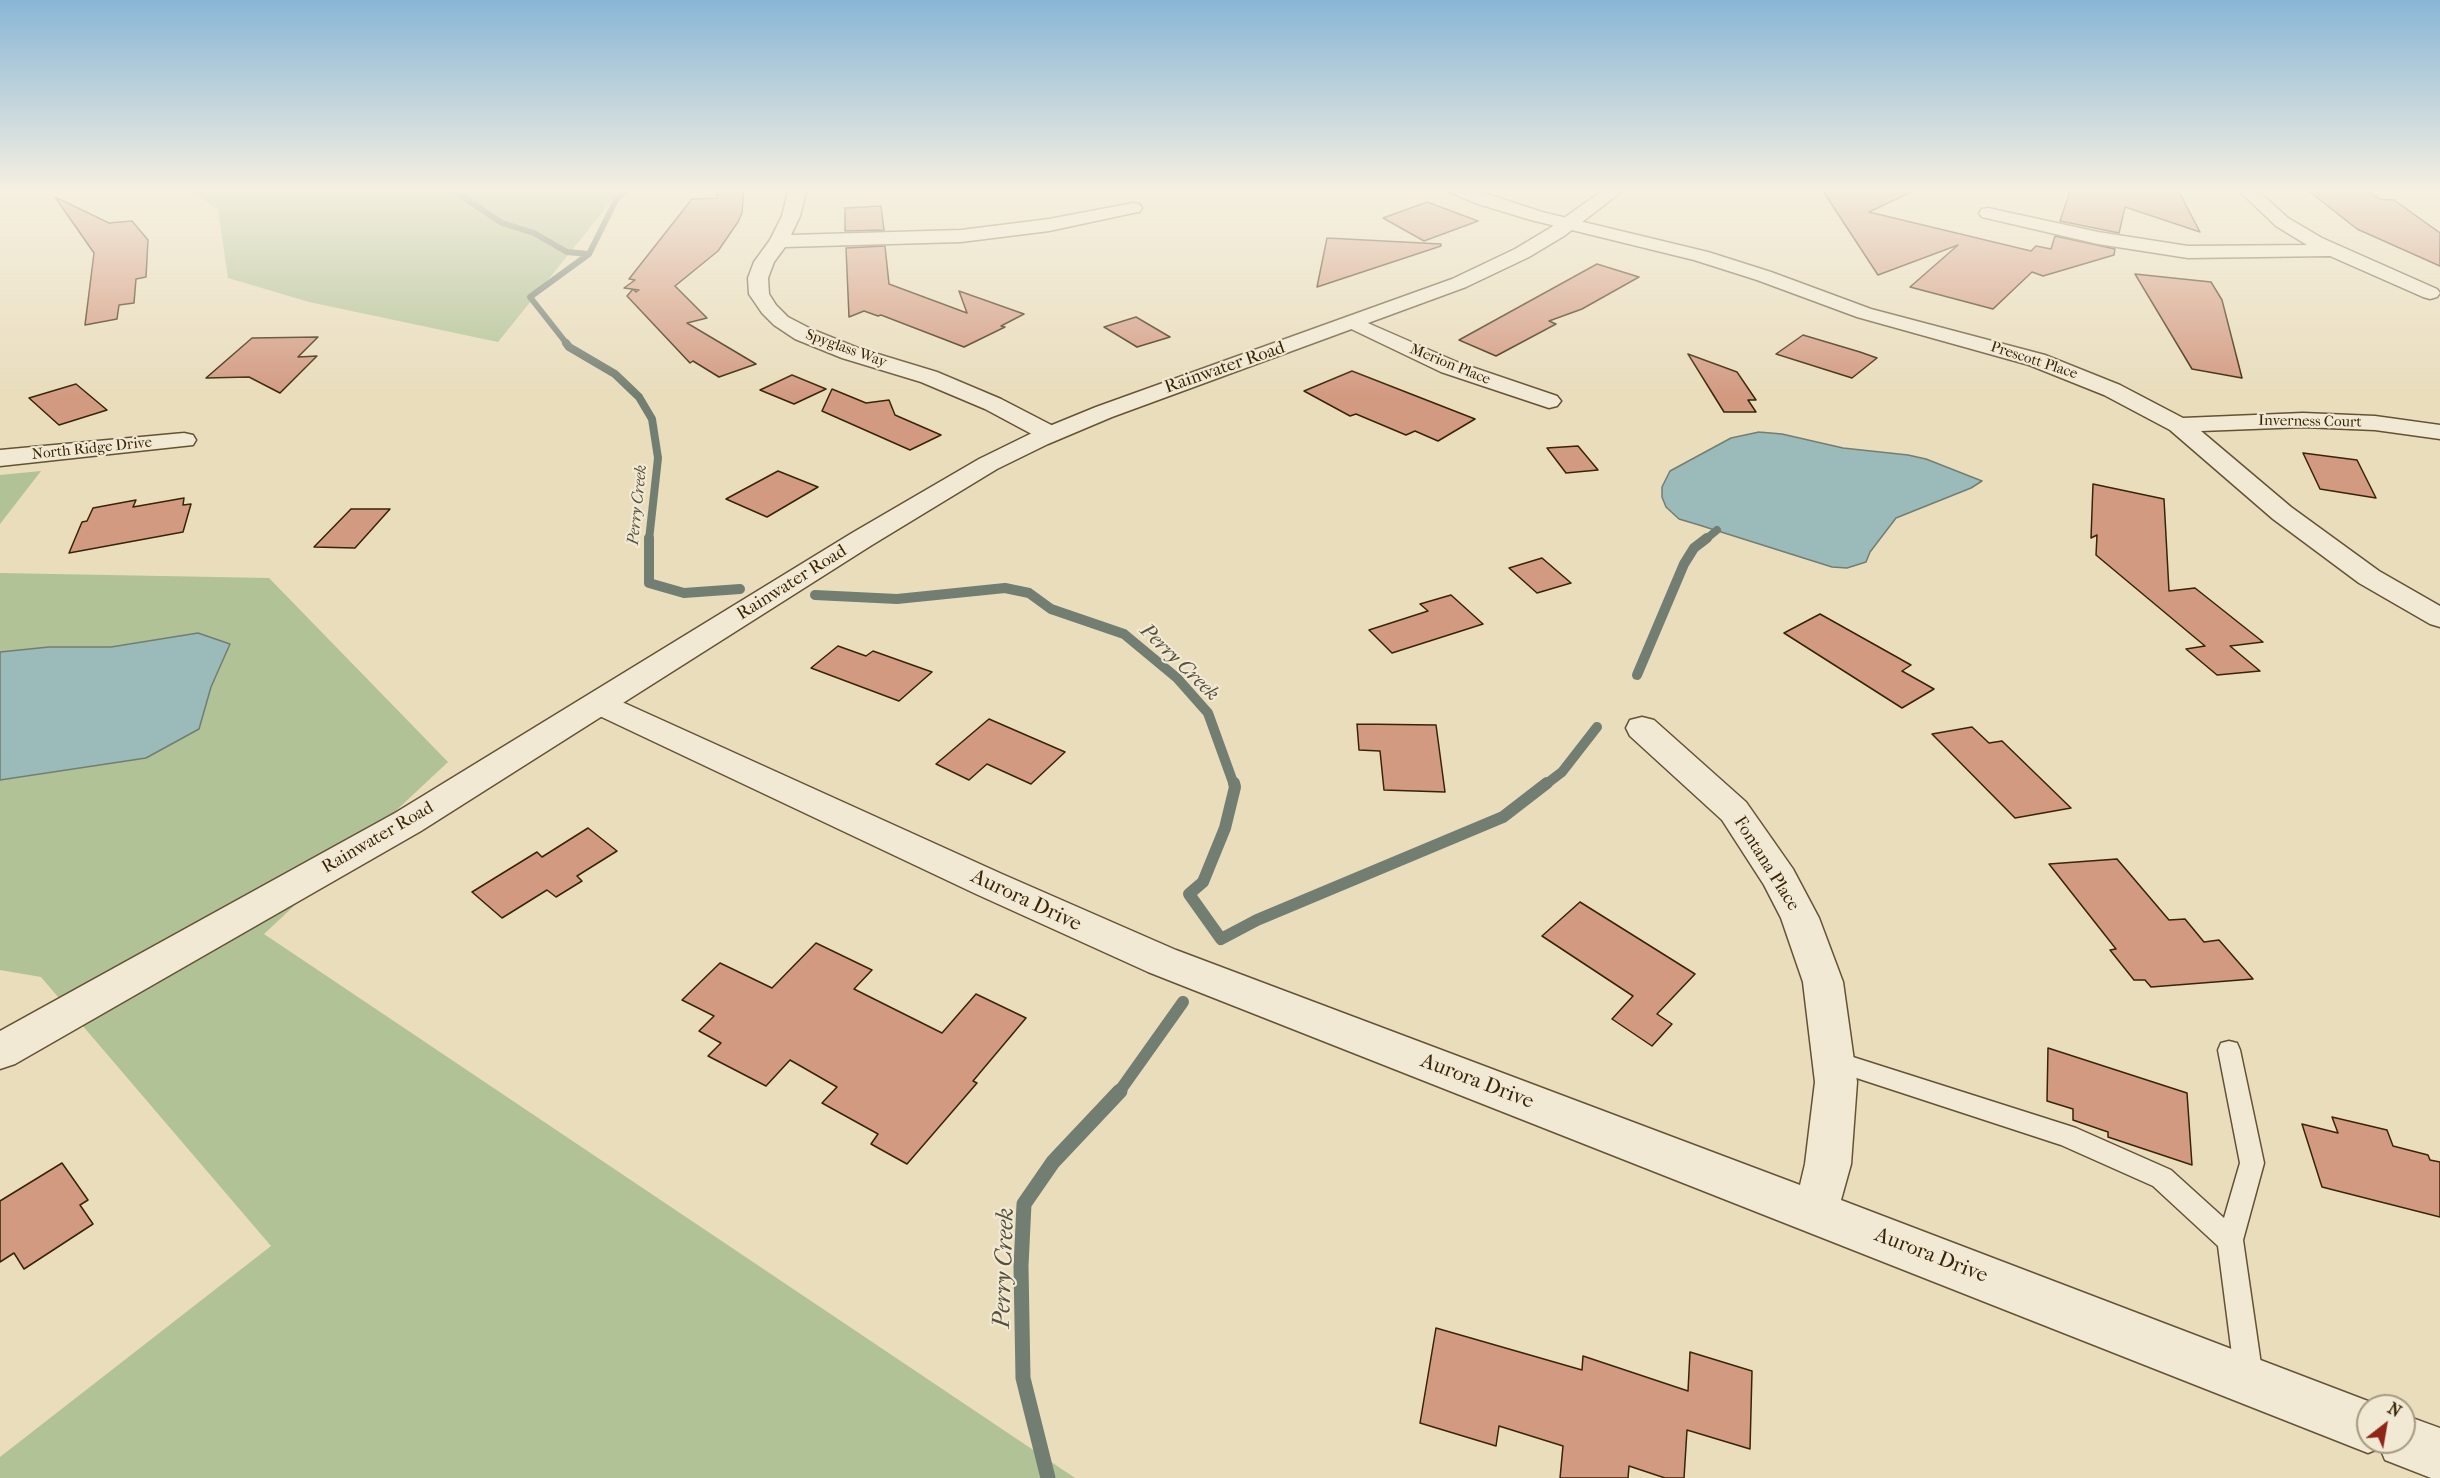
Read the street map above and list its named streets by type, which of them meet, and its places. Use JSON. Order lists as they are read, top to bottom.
{
  "streets": {
    "street": [
      "Spyglass Way",
      "Prescott Place",
      "Merion Place",
      "Rainwater Road",
      "Inverness Court",
      "North Ridge Drive",
      "Fontana Place",
      "Aurora Drive"
    ]
  },
  "crossings": [
    ["Spyglass Way", "Rainwater Road"],
    ["Prescott Place", "Inverness Court"],
    ["Merion Place", "Rainwater Road"],
    ["Rainwater Road", "Aurora Drive"],
    ["Fontana Place", "Aurora Drive"]
  ],
  "water": ["Perry Creek"],
  "north": "top right"
}
